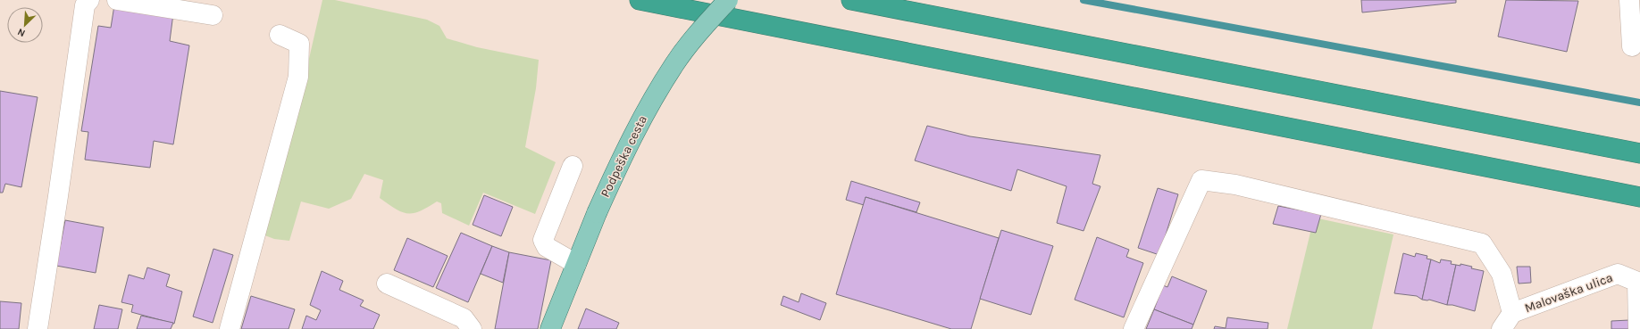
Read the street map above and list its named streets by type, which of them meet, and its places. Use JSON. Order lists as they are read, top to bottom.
{
  "streets": {
    "main road": ["Podpeška cesta"],
    "street": ["Malovaška ulica"]
  },
  "north": "bottom left"
}
